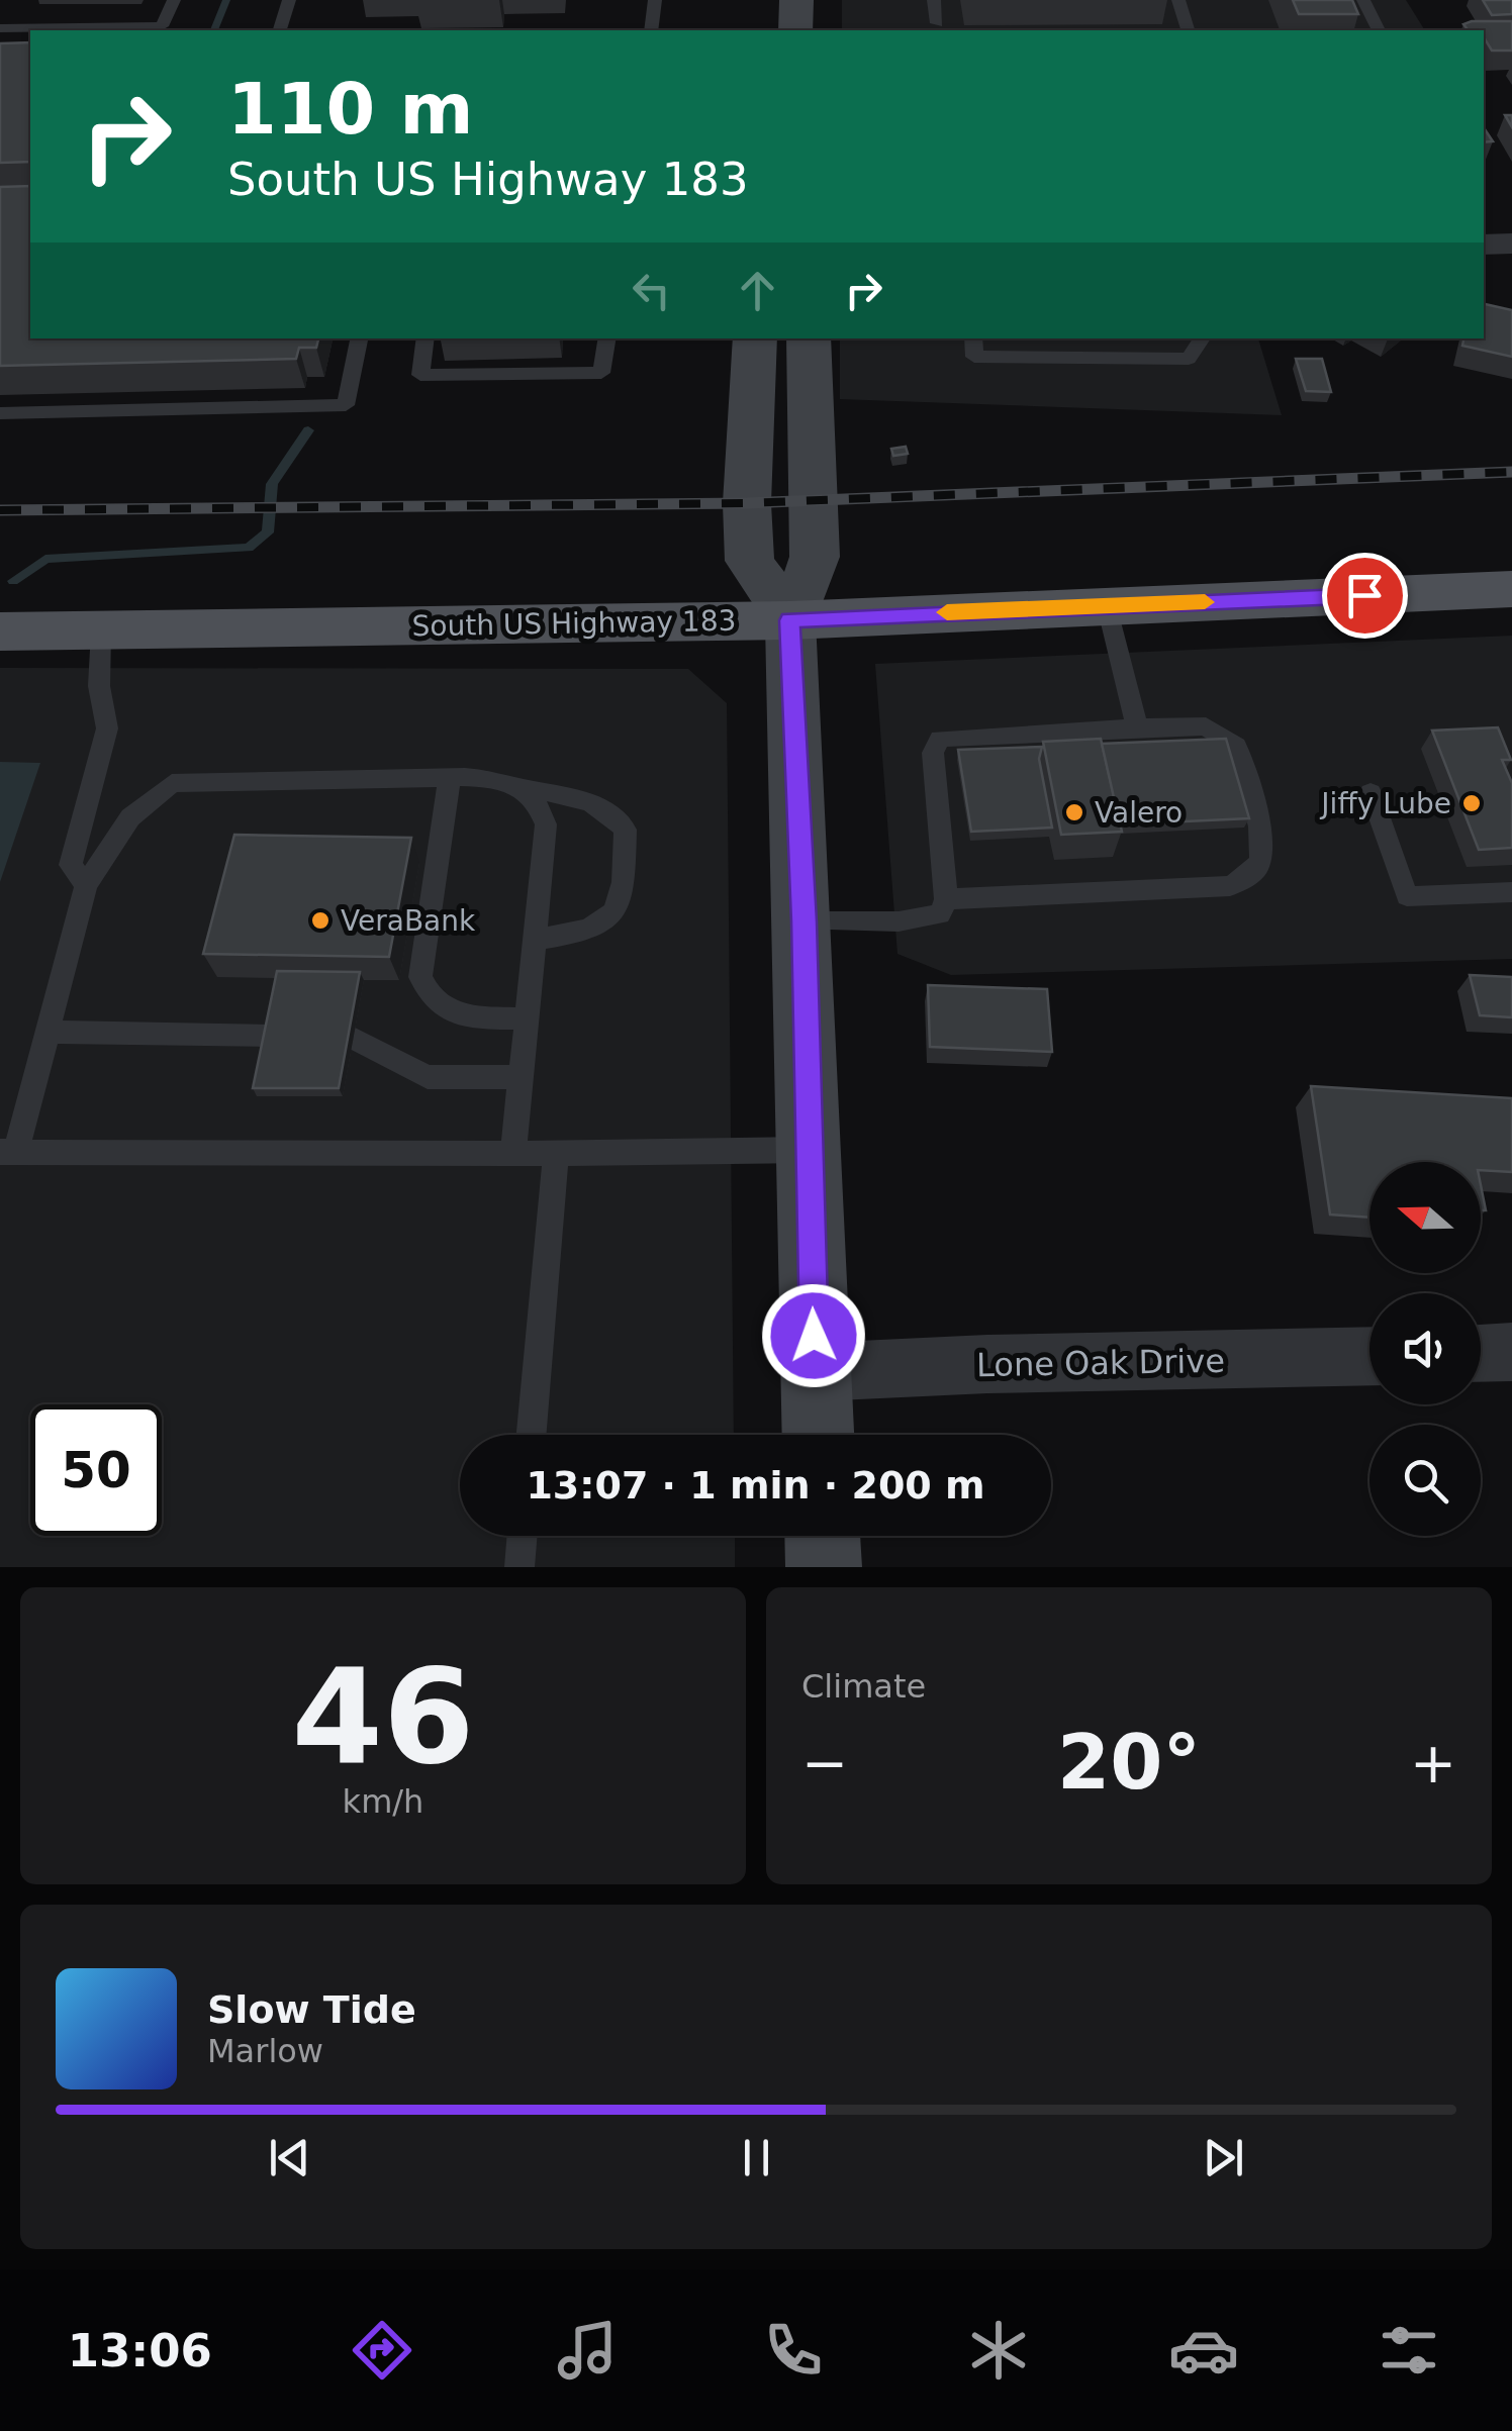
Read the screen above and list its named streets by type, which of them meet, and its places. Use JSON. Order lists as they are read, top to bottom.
{
  "streets": {
    "main road": ["South US Highway 183"],
    "street": ["Lone Oak Drive"]
  },
  "places": ["Jiffy Lube", "Valero", "VeraBank"],
  "north": "left",
  "page": {
    "turn": ["110 m", "South US Highway 183"],
    "limit": "50",
    "trip": "13:07 · 1 min · 200 m",
    "tile": [
      ["46", "km/h"],
      "Climate"
    ],
    "heat": ["−", "20°", "+"],
    "song": ["Slow Tide", "Marlow"],
    "tabs": "13:06"
  }
}
